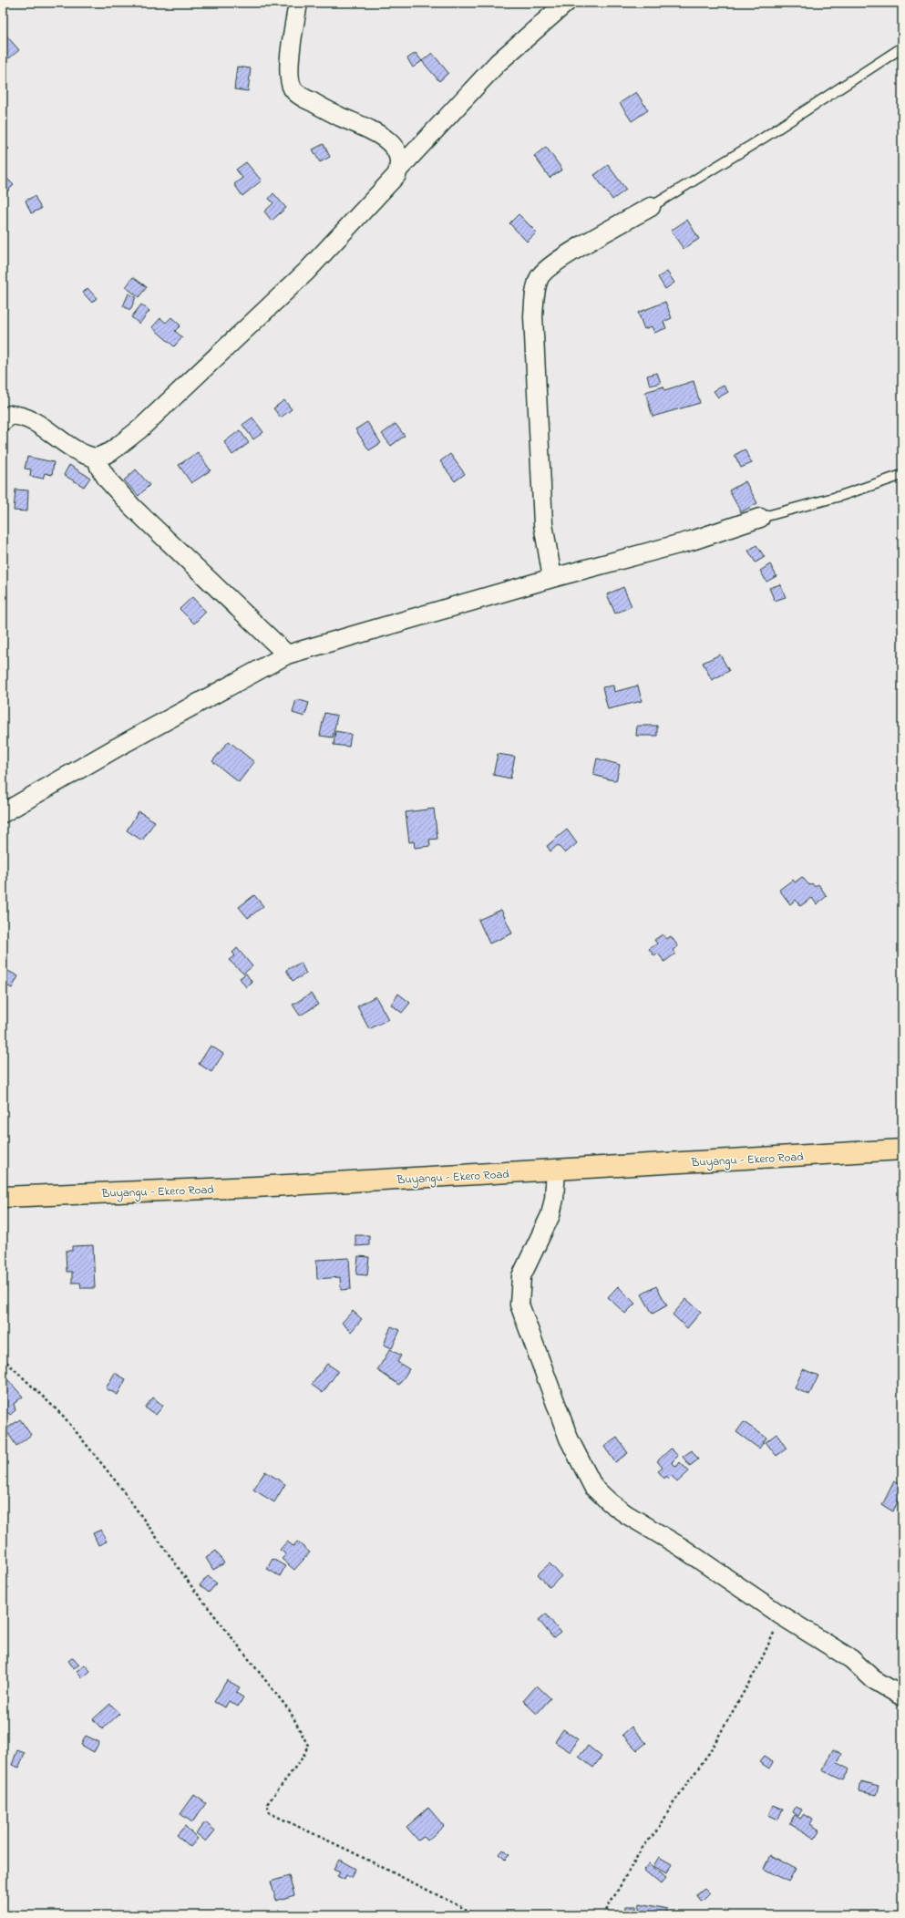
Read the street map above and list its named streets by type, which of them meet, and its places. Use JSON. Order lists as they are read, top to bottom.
{
  "streets": {
    "main road": ["Buyangu - Ekero Road"]
  }
}
